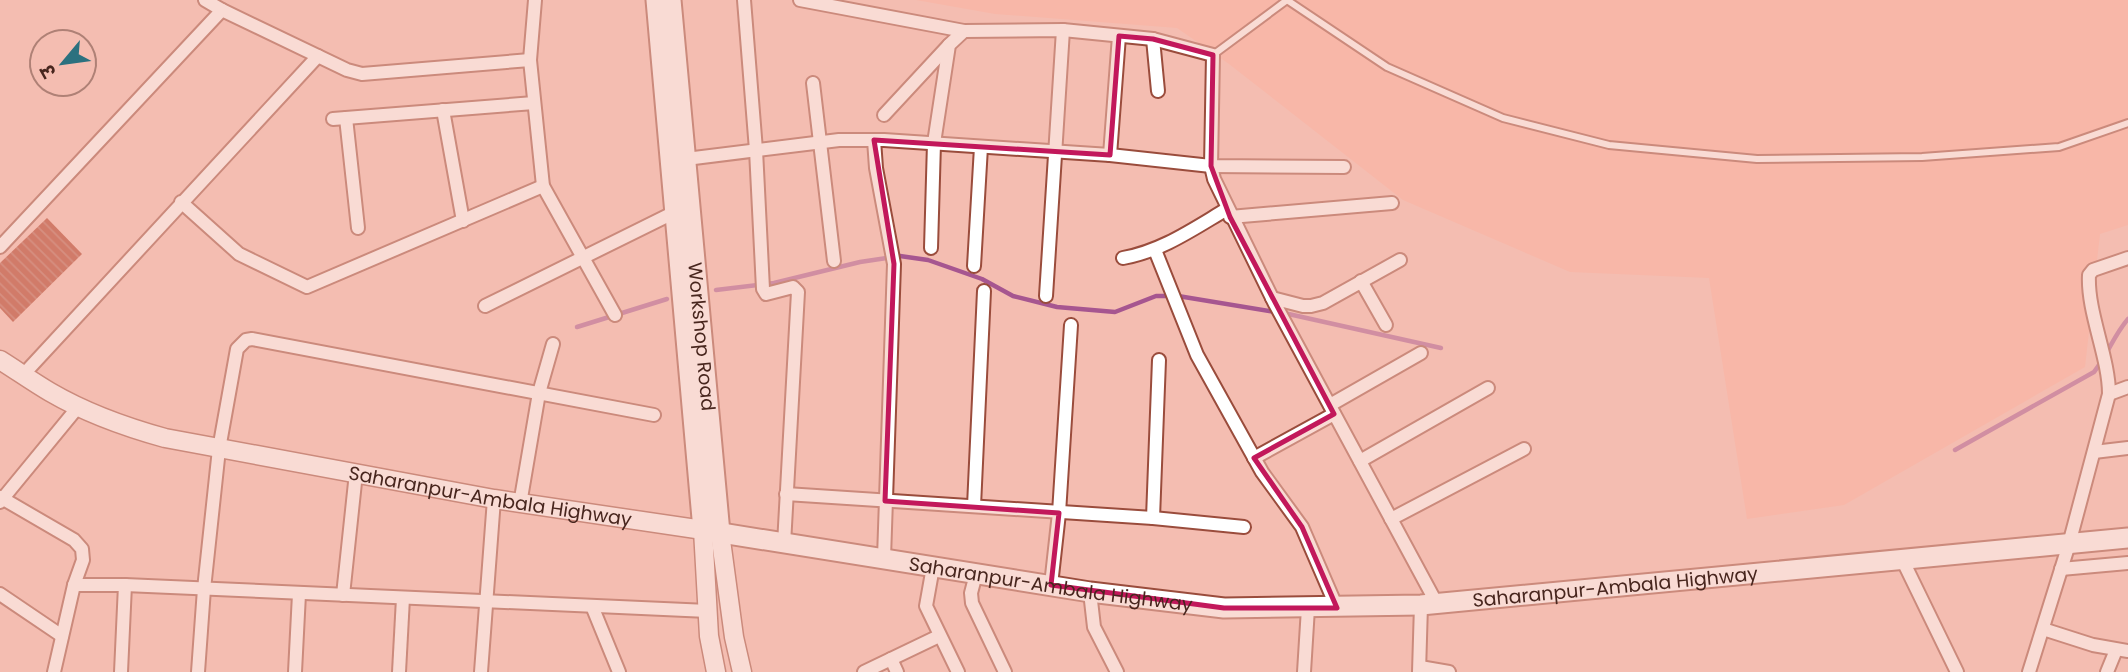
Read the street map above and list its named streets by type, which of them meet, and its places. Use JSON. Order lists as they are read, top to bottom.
{
  "streets": {
    "main road": ["Workshop Road", "Saharanpur-Ambala Highway"]
  },
  "crossings": [
    ["Workshop Road", "Saharanpur-Ambala Highway"]
  ],
  "north": "bottom left"
}
